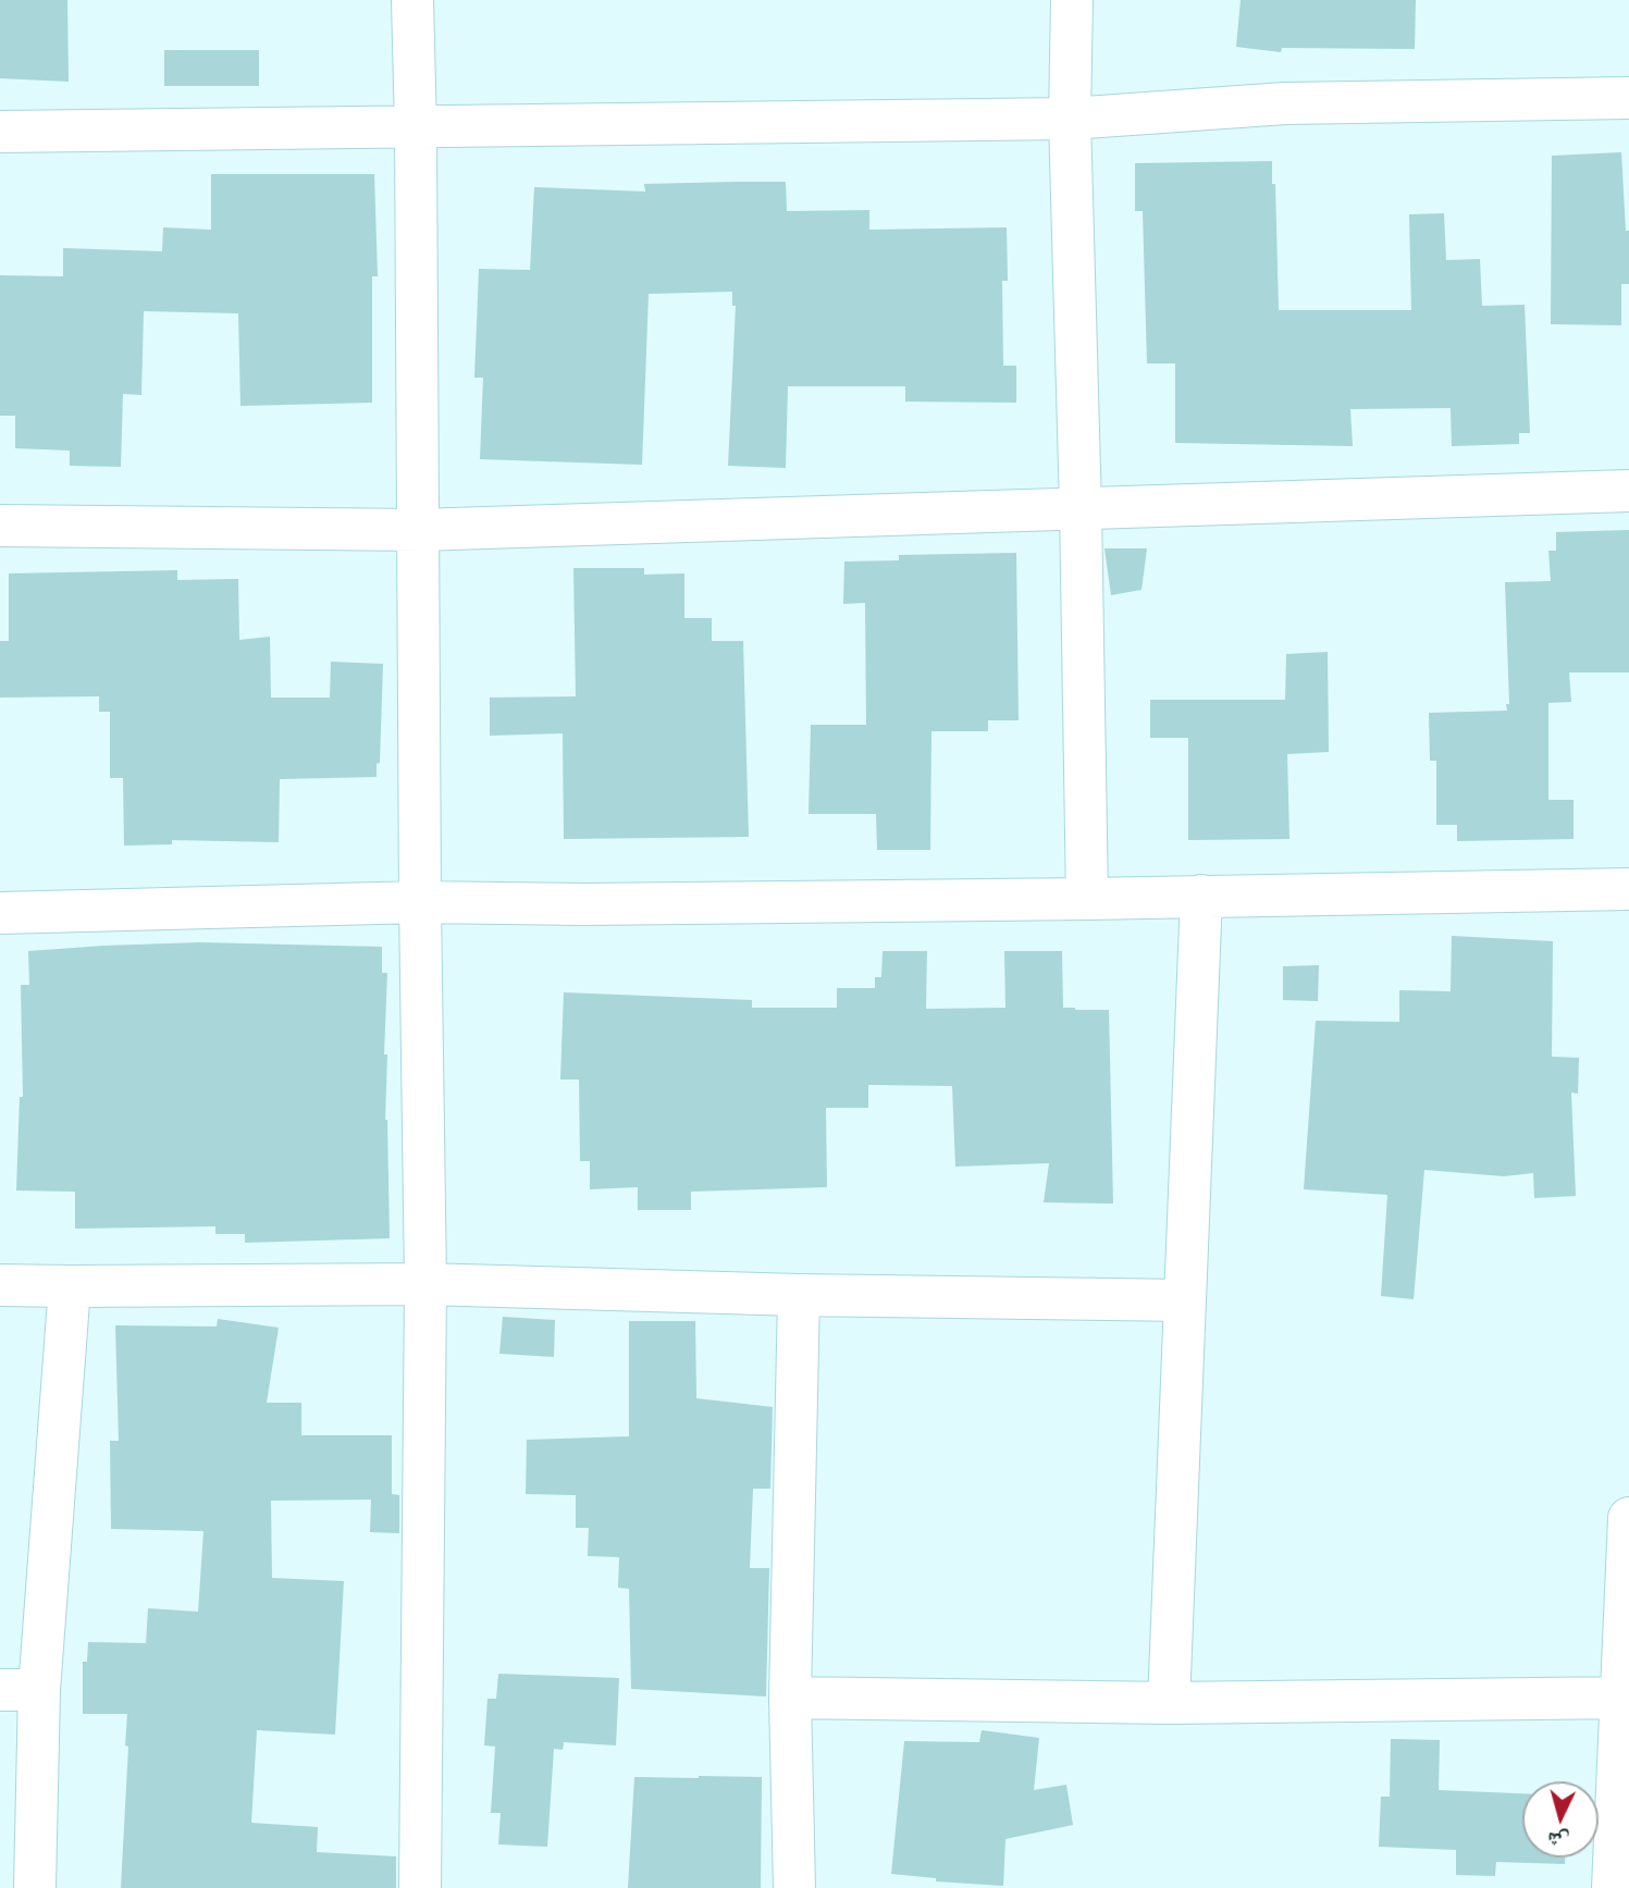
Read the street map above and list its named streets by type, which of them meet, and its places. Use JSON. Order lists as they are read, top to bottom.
{
  "north": "bottom"
}
